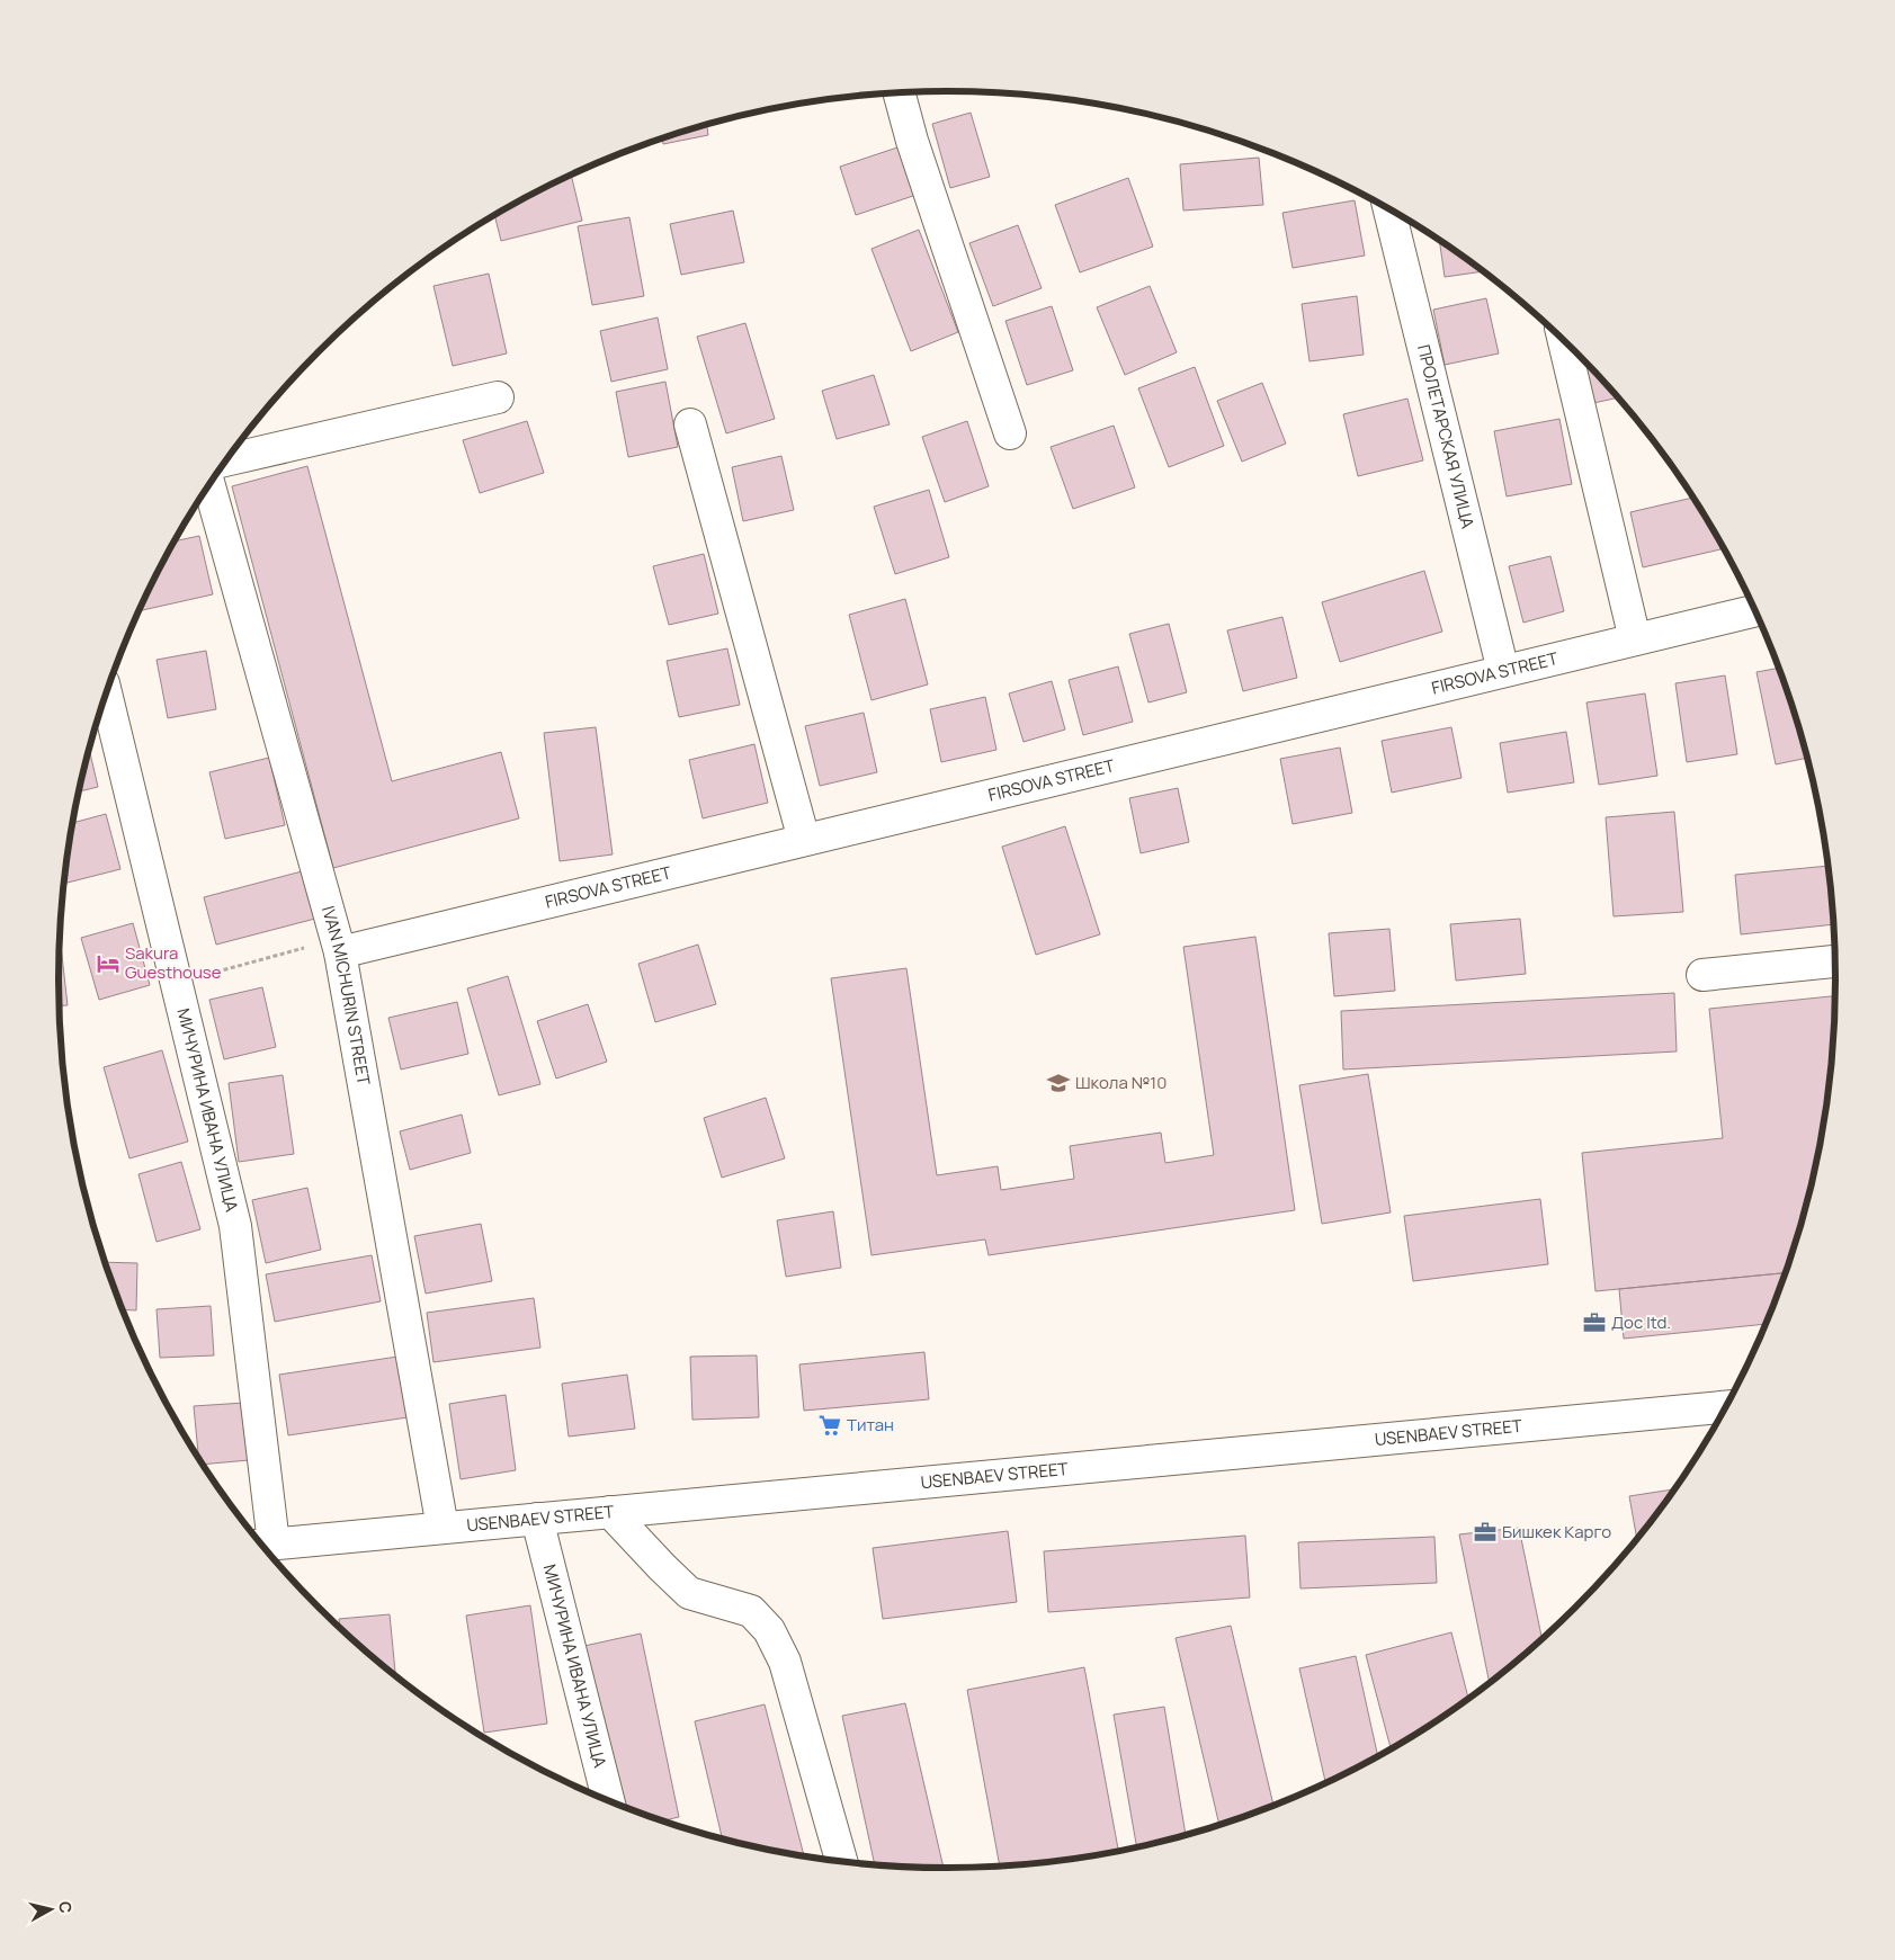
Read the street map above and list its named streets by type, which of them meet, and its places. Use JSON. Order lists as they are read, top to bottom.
{
  "streets": {
    "street": [
      "ПРОЛЕТАРСКАЯ УЛИЦА",
      "FIRSOVA STREET",
      "IVAN MICHURIN STREET",
      "МИЧУРИНА ИВАНА УЛИЦА",
      "USENBAEV STREET"
    ]
  },
  "crossings": [
    ["ПРОЛЕТАРСКАЯ УЛИЦА", "FIRSOVA STREET"],
    ["FIRSOVA STREET", "IVAN MICHURIN STREET"],
    ["IVAN MICHURIN STREET", "USENBAEV STREET"],
    ["МИЧУРИНА ИВАНА УЛИЦА", "USENBAEV STREET"]
  ],
  "places": {
    "hotel": ["Sakura Guesthouse"],
    "school or university": ["Школа №10"],
    "office": ["Дос ltd.", "Бишкек Карго"],
    "supermarket": ["Титан"]
  },
  "north": "right"
}
